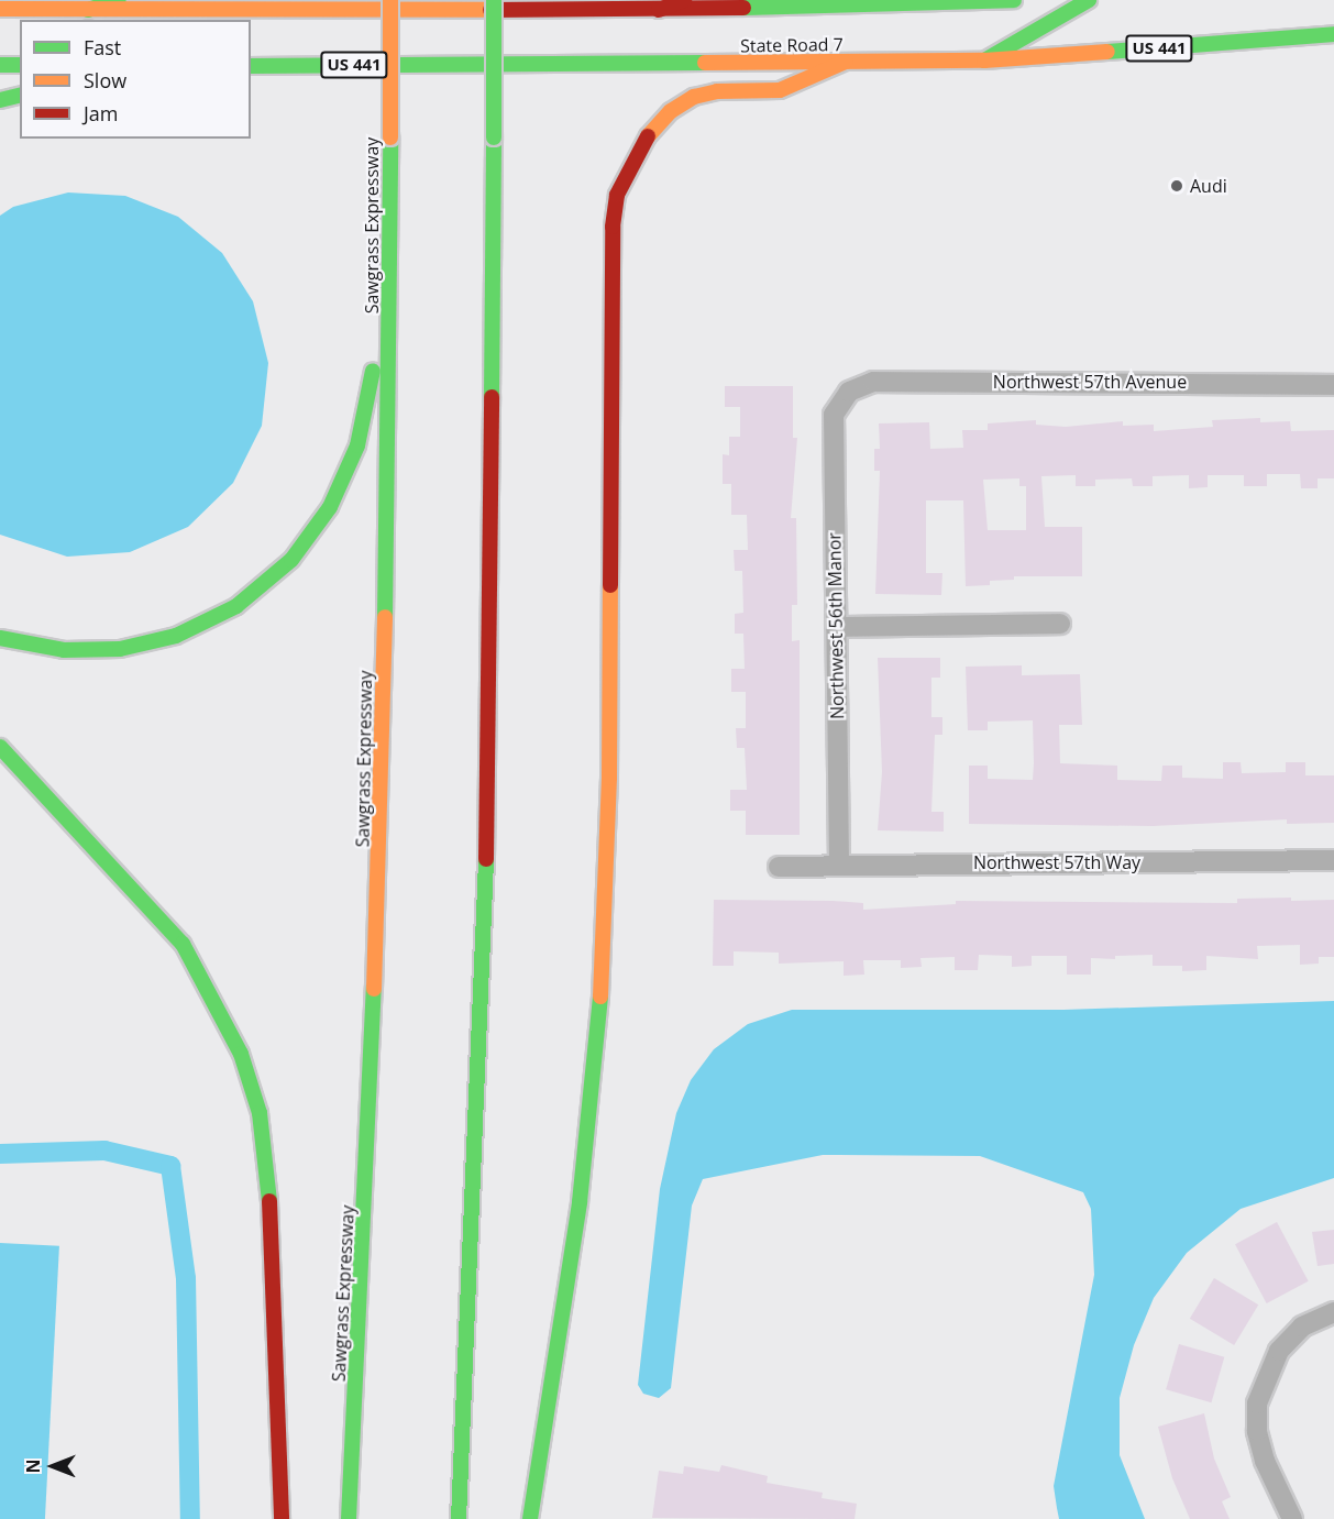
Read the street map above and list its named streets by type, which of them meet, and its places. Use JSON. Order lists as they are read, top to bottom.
{
  "streets": {
    "main road": ["State Road 7", "US 441", "Sawgrass Expressway"],
    "street": ["Northwest 57th Avenue", "Northwest 56th Manor", "Northwest 57th Way"]
  },
  "crossings": [
    ["Northwest 57th Avenue", "Northwest 56th Manor"],
    ["Northwest 56th Manor", "Northwest 57th Way"]
  ],
  "places": ["Audi"],
  "legend": ["Fast", "Slow", "Jam"],
  "north": "left"
}
